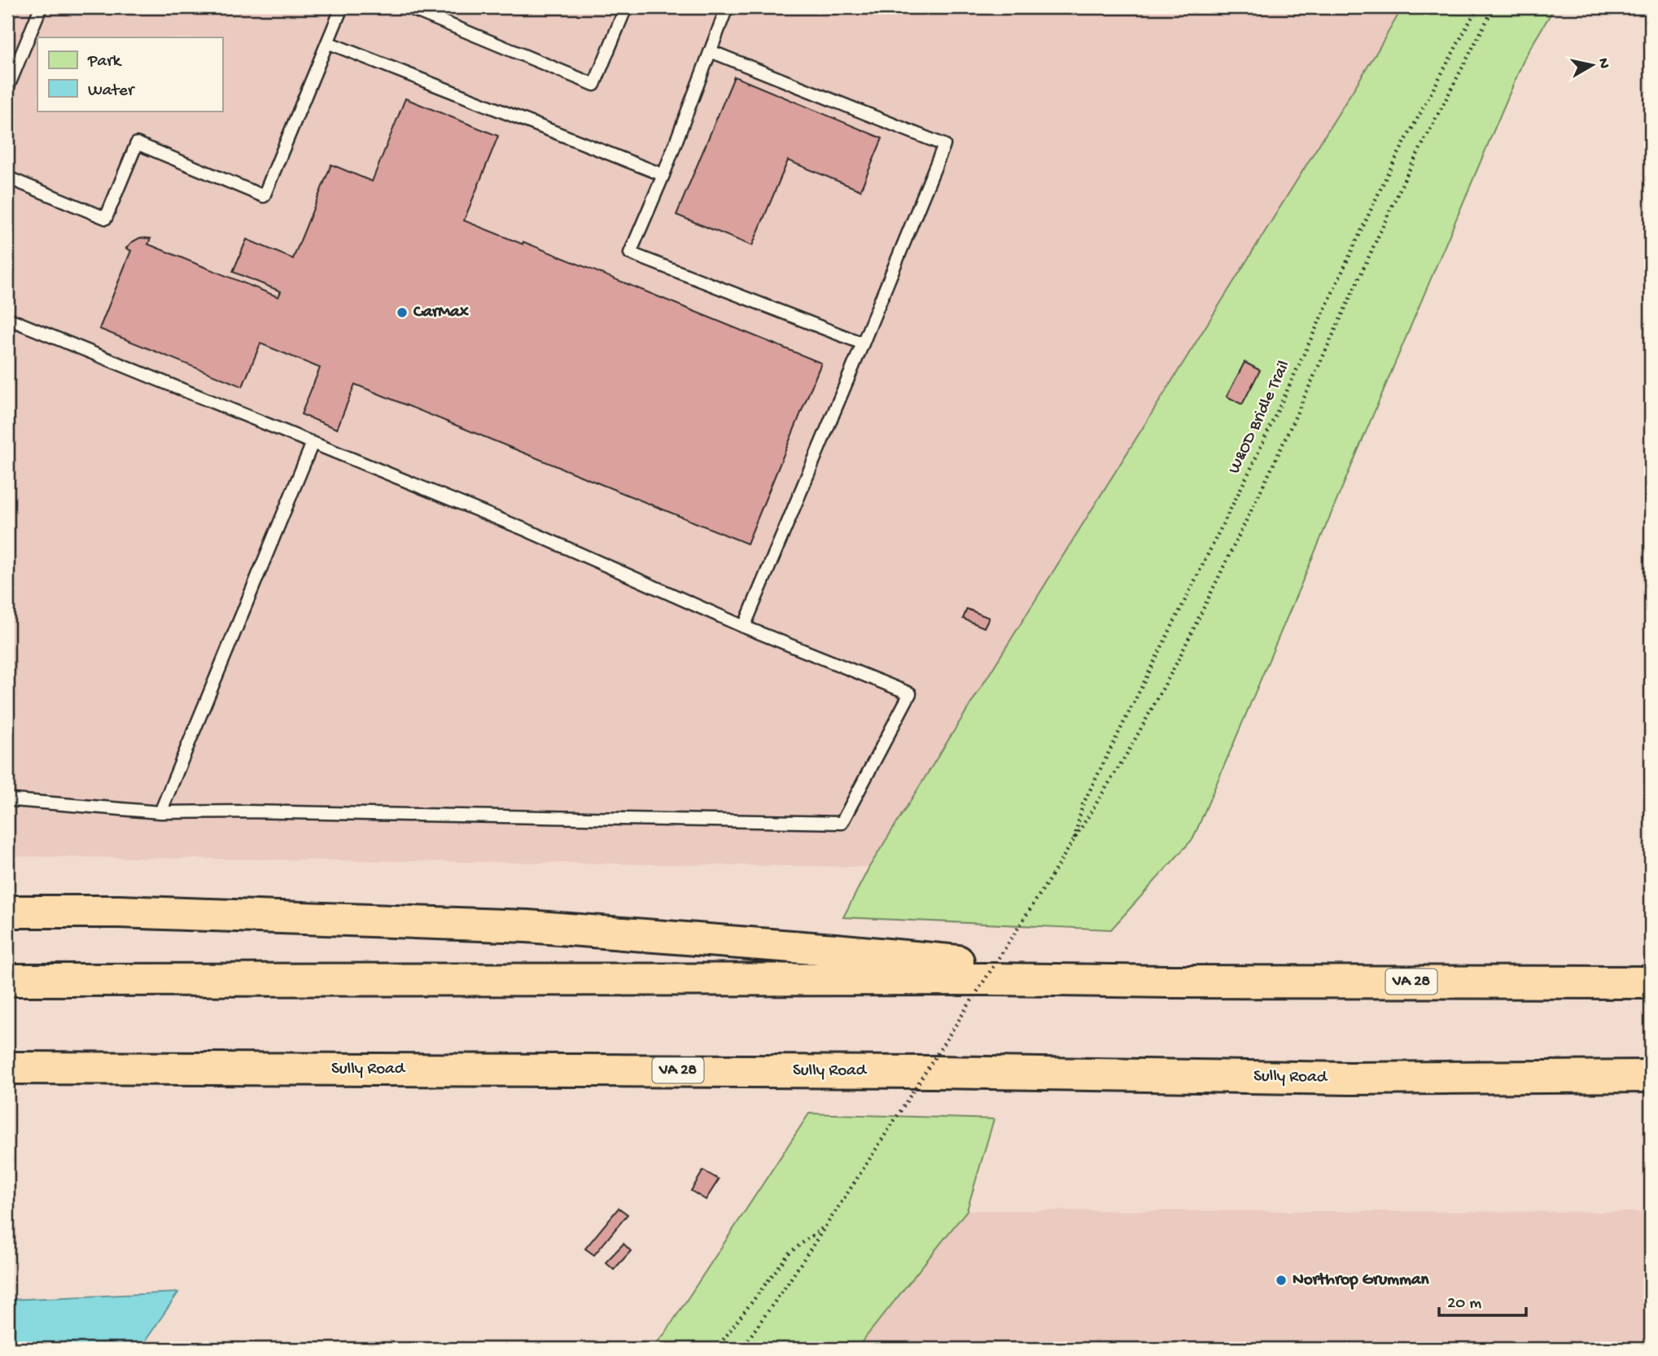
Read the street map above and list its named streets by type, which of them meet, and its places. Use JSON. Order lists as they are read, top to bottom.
{
  "streets": {
    "highway": ["VA 28", "Sully Road"],
    "path": ["W&OD Bridle Trail"]
  },
  "places": ["CarMax", "Northrop Grumman"],
  "legend": ["Park", "Water"],
  "scale_bar": "20 m",
  "north": "right"
}
